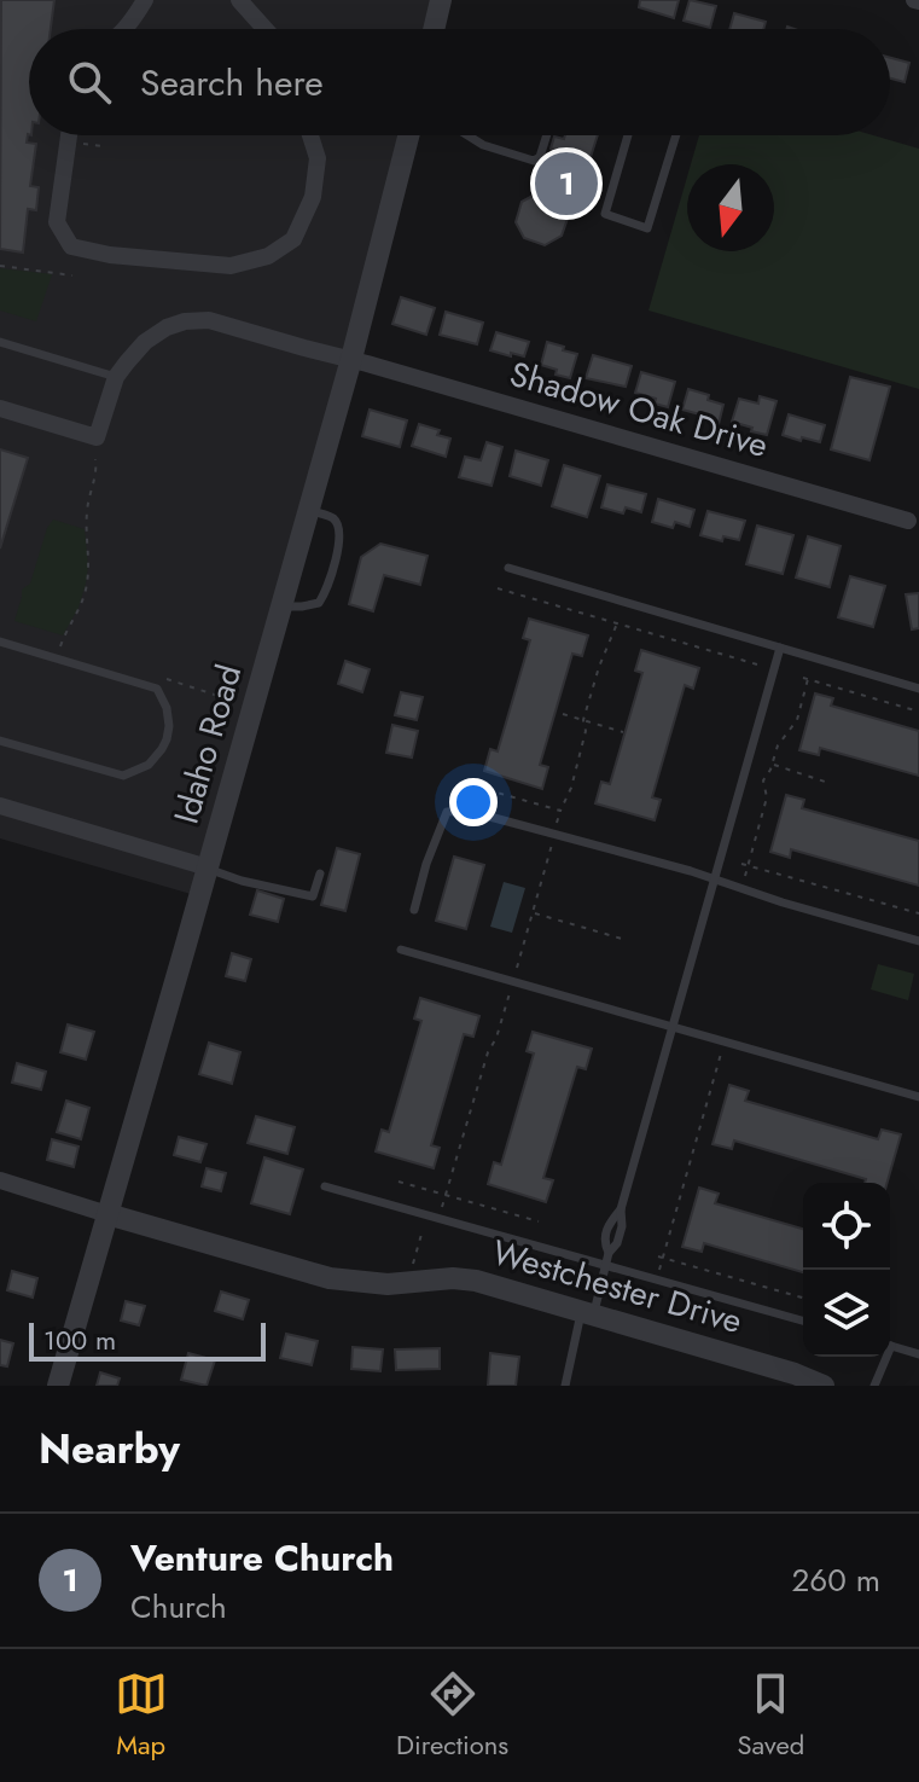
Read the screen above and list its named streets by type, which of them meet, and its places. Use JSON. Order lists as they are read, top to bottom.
{
  "streets": {
    "street": ["Shadow Oak Drive", "Idaho Road", "Westchester Drive"]
  },
  "crossings": [
    ["Shadow Oak Drive", "Idaho Road"],
    ["Idaho Road", "Westchester Drive"]
  ],
  "scale_bar": "100 m",
  "north": "bottom",
  "page": {
    "search": "Search here",
    "pins": "1",
    "scale": "100 m",
    "heading": "Nearby",
    "list": [
      {
        "mark": "1",
        "name": "Venture Church",
        "note": "Church",
        "value": "260 m"
      }
    ],
    "nav": ["Map", "Directions", "Saved"]
  }
}
